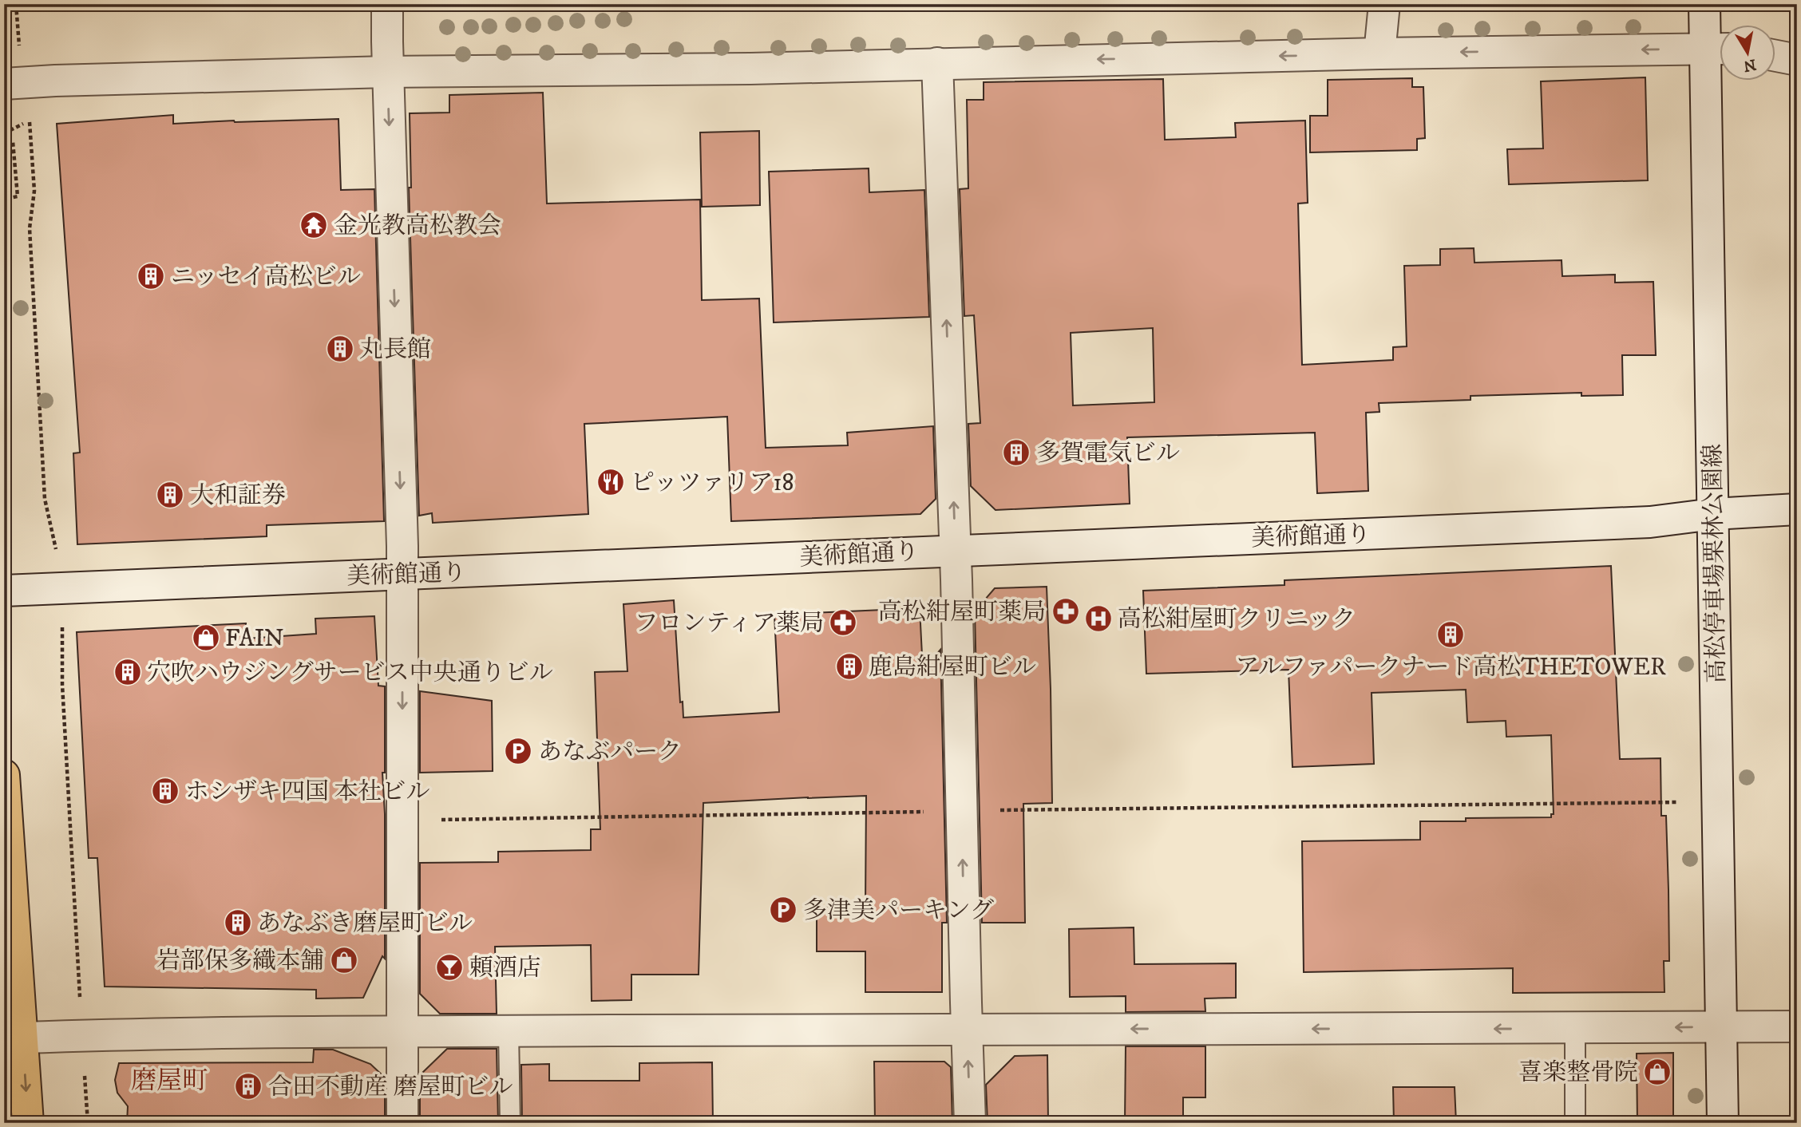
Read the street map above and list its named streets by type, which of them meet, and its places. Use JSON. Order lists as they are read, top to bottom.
{
  "streets": {
    "street": ["美術館通り", "高松停車場栗林公園線"]
  },
  "crossings": [
    ["美術館通り", "高松停車場栗林公園線"]
  ],
  "districts": ["磨屋町"],
  "places": {
    "temple": ["金光教高松教会"],
    "building": [
      "ニッセイ高松ビル",
      "丸長館",
      "多賀電気ビル",
      "大和証券",
      "アルファパークナード高松THETOWER",
      "鹿島紺屋町ビル",
      "穴吹ハウジングサービス中央通りビル",
      "ホシザキ四国 本社ビル",
      "あなぶき磨屋町ビル",
      "合田不動産 磨屋町ビル"
    ],
    "restaurant": ["ピッツァリア18"],
    "pharmacy": ["高松紺屋町薬局", "フロンティア薬局"],
    "hospital": ["高松紺屋町クリニック"],
    "shop": ["FAIN", "岩部保多織本舗", "喜楽整骨院"],
    "parking": ["あなぶパーク", "多津美パーキング"],
    "bar": ["頼酒店"]
  },
  "north": "bottom"
}
